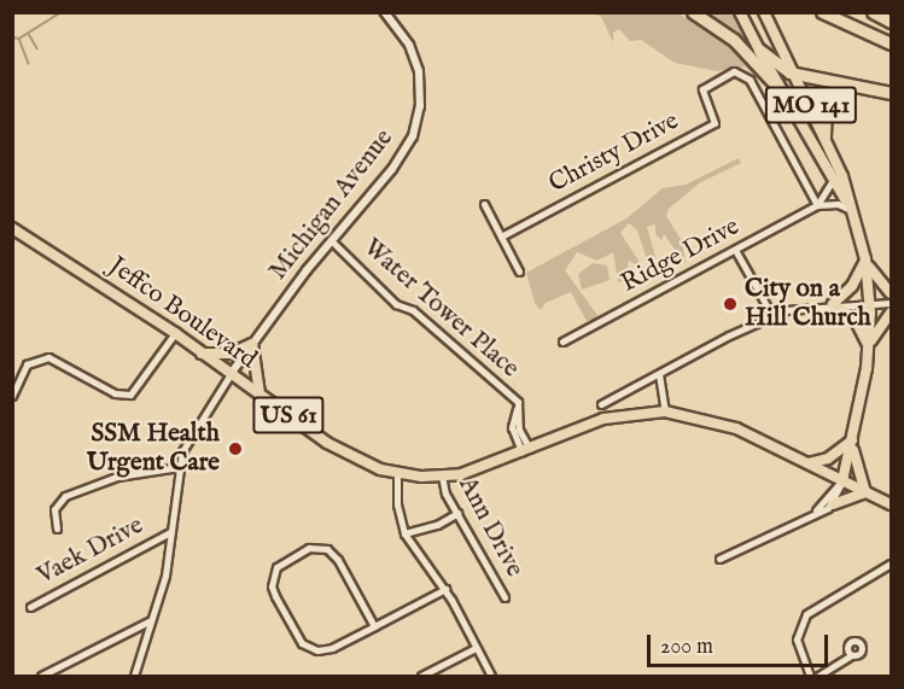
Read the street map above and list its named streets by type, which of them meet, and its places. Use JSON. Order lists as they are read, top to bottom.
{
  "streets": {
    "main road": ["MO 141", "Jeffco Boulevard", "US 61"],
    "street": [
      "Christy Drive",
      "Michigan Avenue",
      "Ridge Drive",
      "Water Tower Place",
      "Ann Drive",
      "Vaek Drive"
    ]
  },
  "crossings": [
    ["MO 141", "Ridge Drive"],
    ["MO 141", "Jeffco Boulevard"],
    ["Christy Drive", "Ridge Drive"],
    ["Michigan Avenue", "Water Tower Place"],
    ["Michigan Avenue", "Jeffco Boulevard"],
    ["Water Tower Place", "Jeffco Boulevard"],
    ["Jeffco Boulevard", "Ann Drive"]
  ],
  "places": ["City on a Hill Church", "SSM Health Urgent Care"],
  "scale_bar": "200 m"
}
